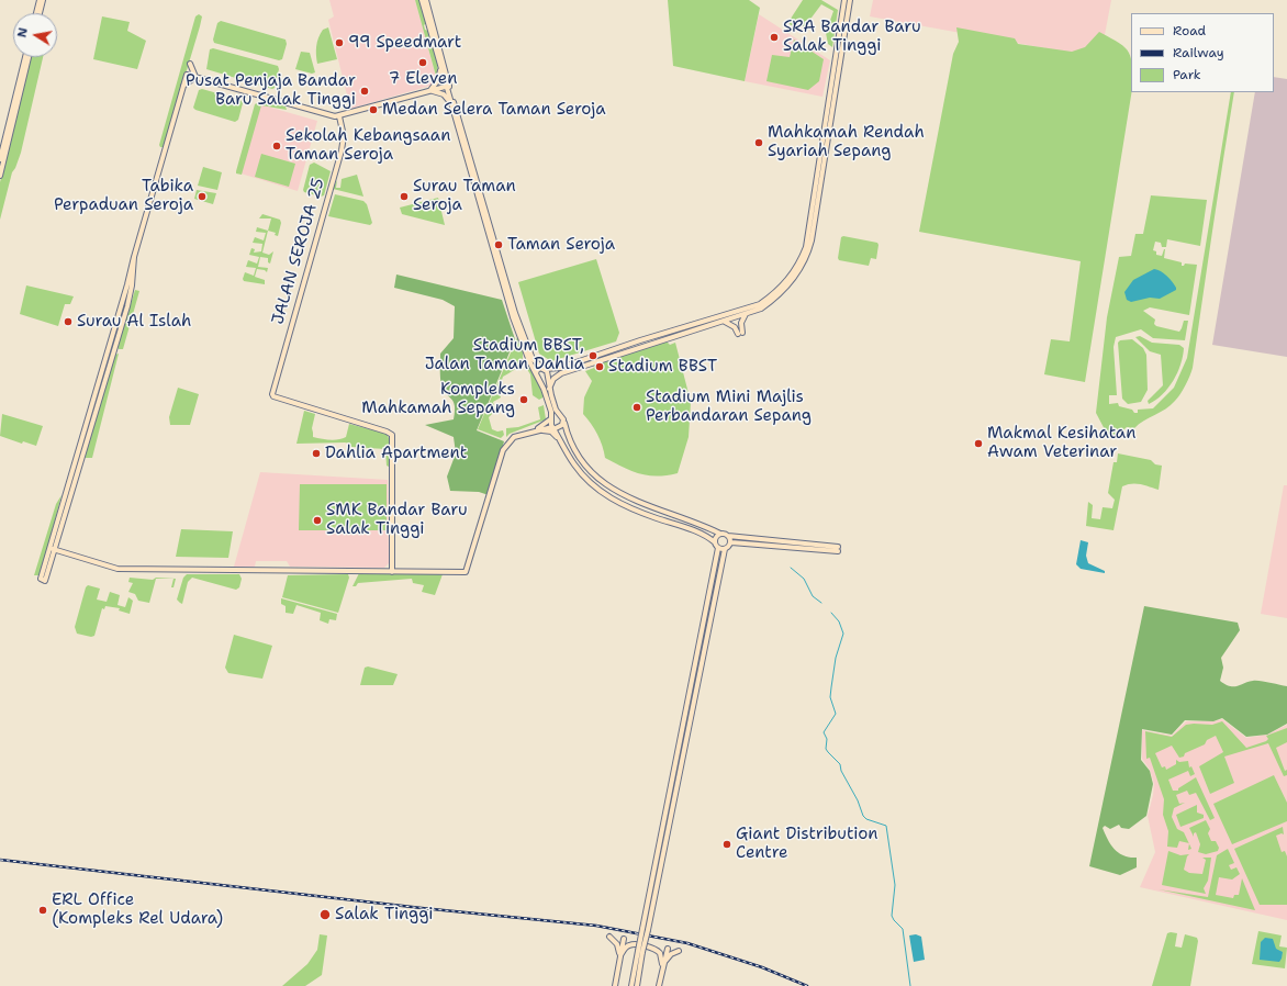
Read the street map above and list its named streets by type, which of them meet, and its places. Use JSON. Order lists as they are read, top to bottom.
{
  "streets": {
    "street": ["JALAN SEROJA 25"]
  },
  "places": [
    "SRA Bandar Baru Salak Tinggi",
    "99 Speedmart",
    "7 Eleven",
    "Pusat Penjaja Bandar Baru Salak Tinggi",
    "Medan Selera Taman Seroja",
    "Mahkamah Rendah Syariah Sepang",
    "Sekolah Kebangsaan Taman Seroja",
    "Tabika Perpaduan Seroja",
    "Surau Taman Seroja",
    "Taman Seroja",
    "Surau Al Islah",
    "Stadium BBST, Jalan Taman Dahlia",
    "Stadium BBST",
    "Kompleks Mahkamah Sepang",
    "Stadium Mini Majlis Perbandaran Sepang",
    "Makmal Kesihatan Awam Veterinar",
    "Dahlia Apartment",
    "SMK Bandar Baru Salak Tinggi",
    "Giant Distribution Centre",
    "ERL Office (Kompleks Rel Udara)",
    "Salak Tinggi"
  ],
  "legend": ["Road", "Railway", "Park"],
  "north": "left"
}
